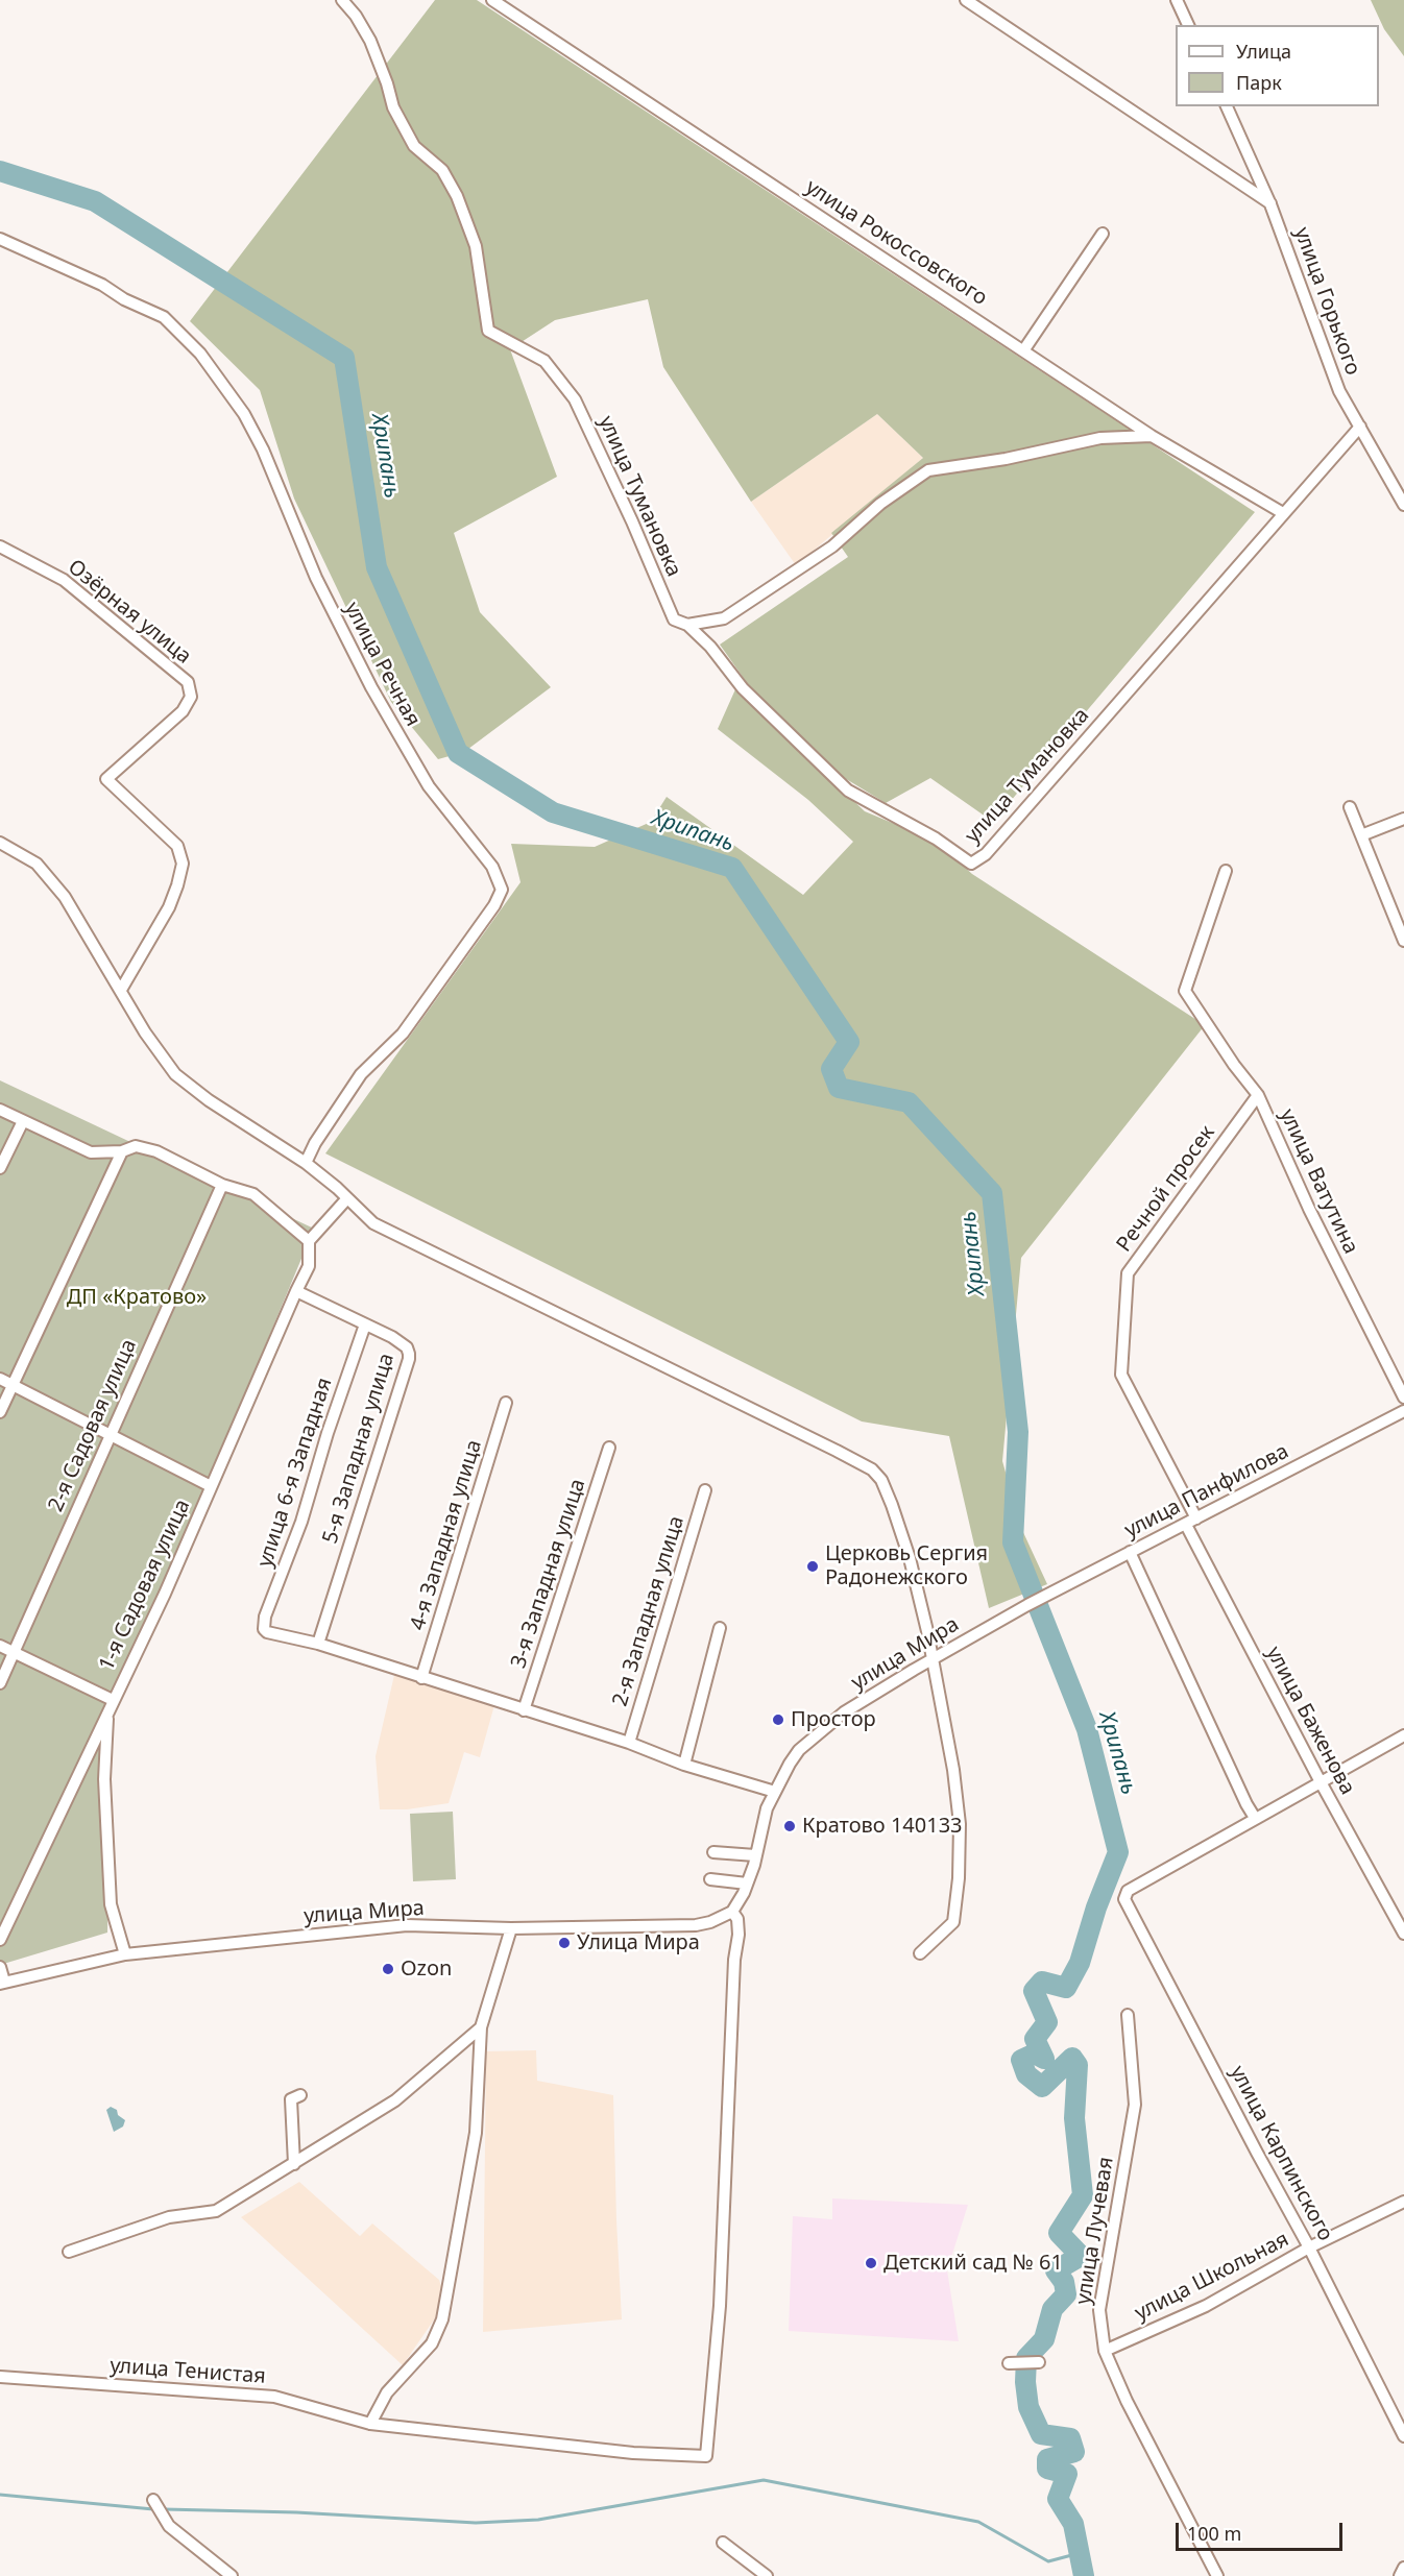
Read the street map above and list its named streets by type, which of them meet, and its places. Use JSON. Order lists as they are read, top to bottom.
{
  "streets": {
    "street": [
      "улица Рокоссовского",
      "улица Горького",
      "улица Тумановка",
      "Озёрная улица",
      "улица Речная",
      "улица Ватутина",
      "Речной просек",
      "2-я Садовая улица",
      "5-я Западная улица",
      "улица 6-я Западная",
      "улица Панфилова",
      "4-я Западная улица",
      "3-я Западная улица",
      "1-я Садовая улица",
      "2-я Западная улица",
      "улица Мира",
      "улица Баженова",
      "улица Карпинского",
      "улица Лучевая",
      "улица Школьная",
      "улица Тенистая"
    ]
  },
  "crossings": [
    ["улица Рокоссовского", "улица Тумановка"],
    ["улица Горького", "улица Тумановка"],
    ["улица Ватутина", "Речной просек"],
    ["Речной просек", "улица Панфилова"],
    ["5-я Западная улица", "улица 6-я Западная"],
    ["5-я Западная улица", "1-я Садовая улица"],
    ["улица Панфилова", "улица Мира"],
    ["улица Панфилова", "улица Баженова"],
    ["улица Мира", "улица Тенистая"],
    ["улица Карпинского", "улица Школьная"],
    ["улица Лучевая", "улица Школьная"]
  ],
  "water": ["Хрипань"],
  "parks": ["ДП «Кратово»"],
  "places": [
    "Церковь Сергия Радонежского",
    "Простор",
    "Кратово 140133",
    "Улица Мира",
    "Ozon",
    "Детский сад № 61"
  ],
  "legend": ["Улица", "Парк"],
  "scale_bar": "100 m"
}
